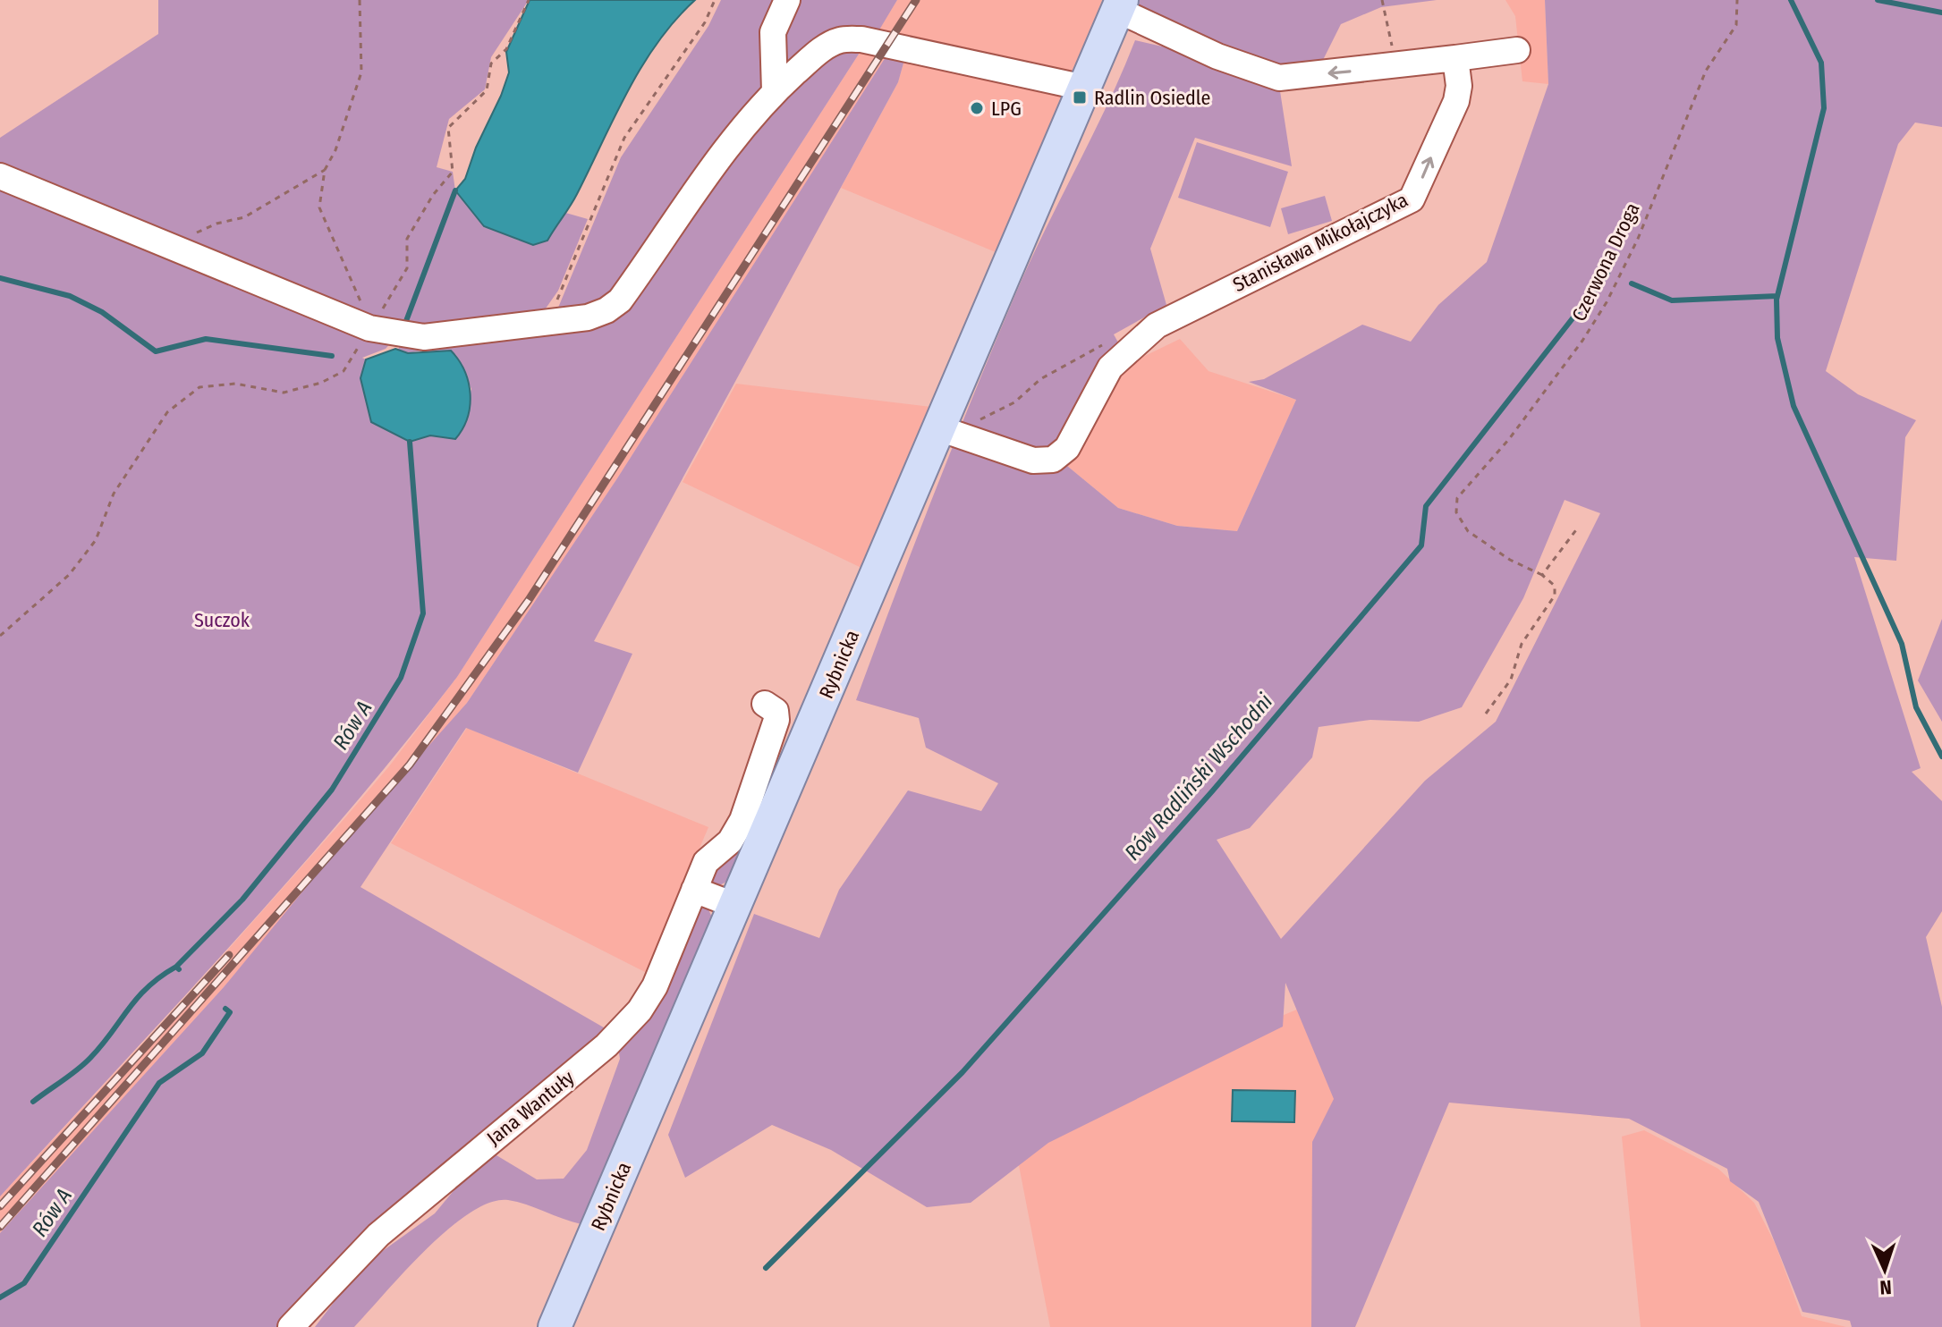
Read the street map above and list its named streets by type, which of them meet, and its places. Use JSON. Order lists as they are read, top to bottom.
{
  "streets": {
    "main road": ["Rybnicka"],
    "street": ["Stanisława Mikołajczyka", "Jana Wantuły"],
    "path": ["Czerwona Droga"]
  },
  "crossings": [
    ["Stanisława Mikołajczyka", "Rybnicka"]
  ],
  "one_way": ["Stanisława Mikołajczyka"],
  "water": ["Rów A", "Rów Radliński Wschodni"],
  "parks": ["Suczok"],
  "places": {
    "transit": ["Radlin Osiedle"],
    "other": ["LPG"]
  },
  "north": "bottom"
}
